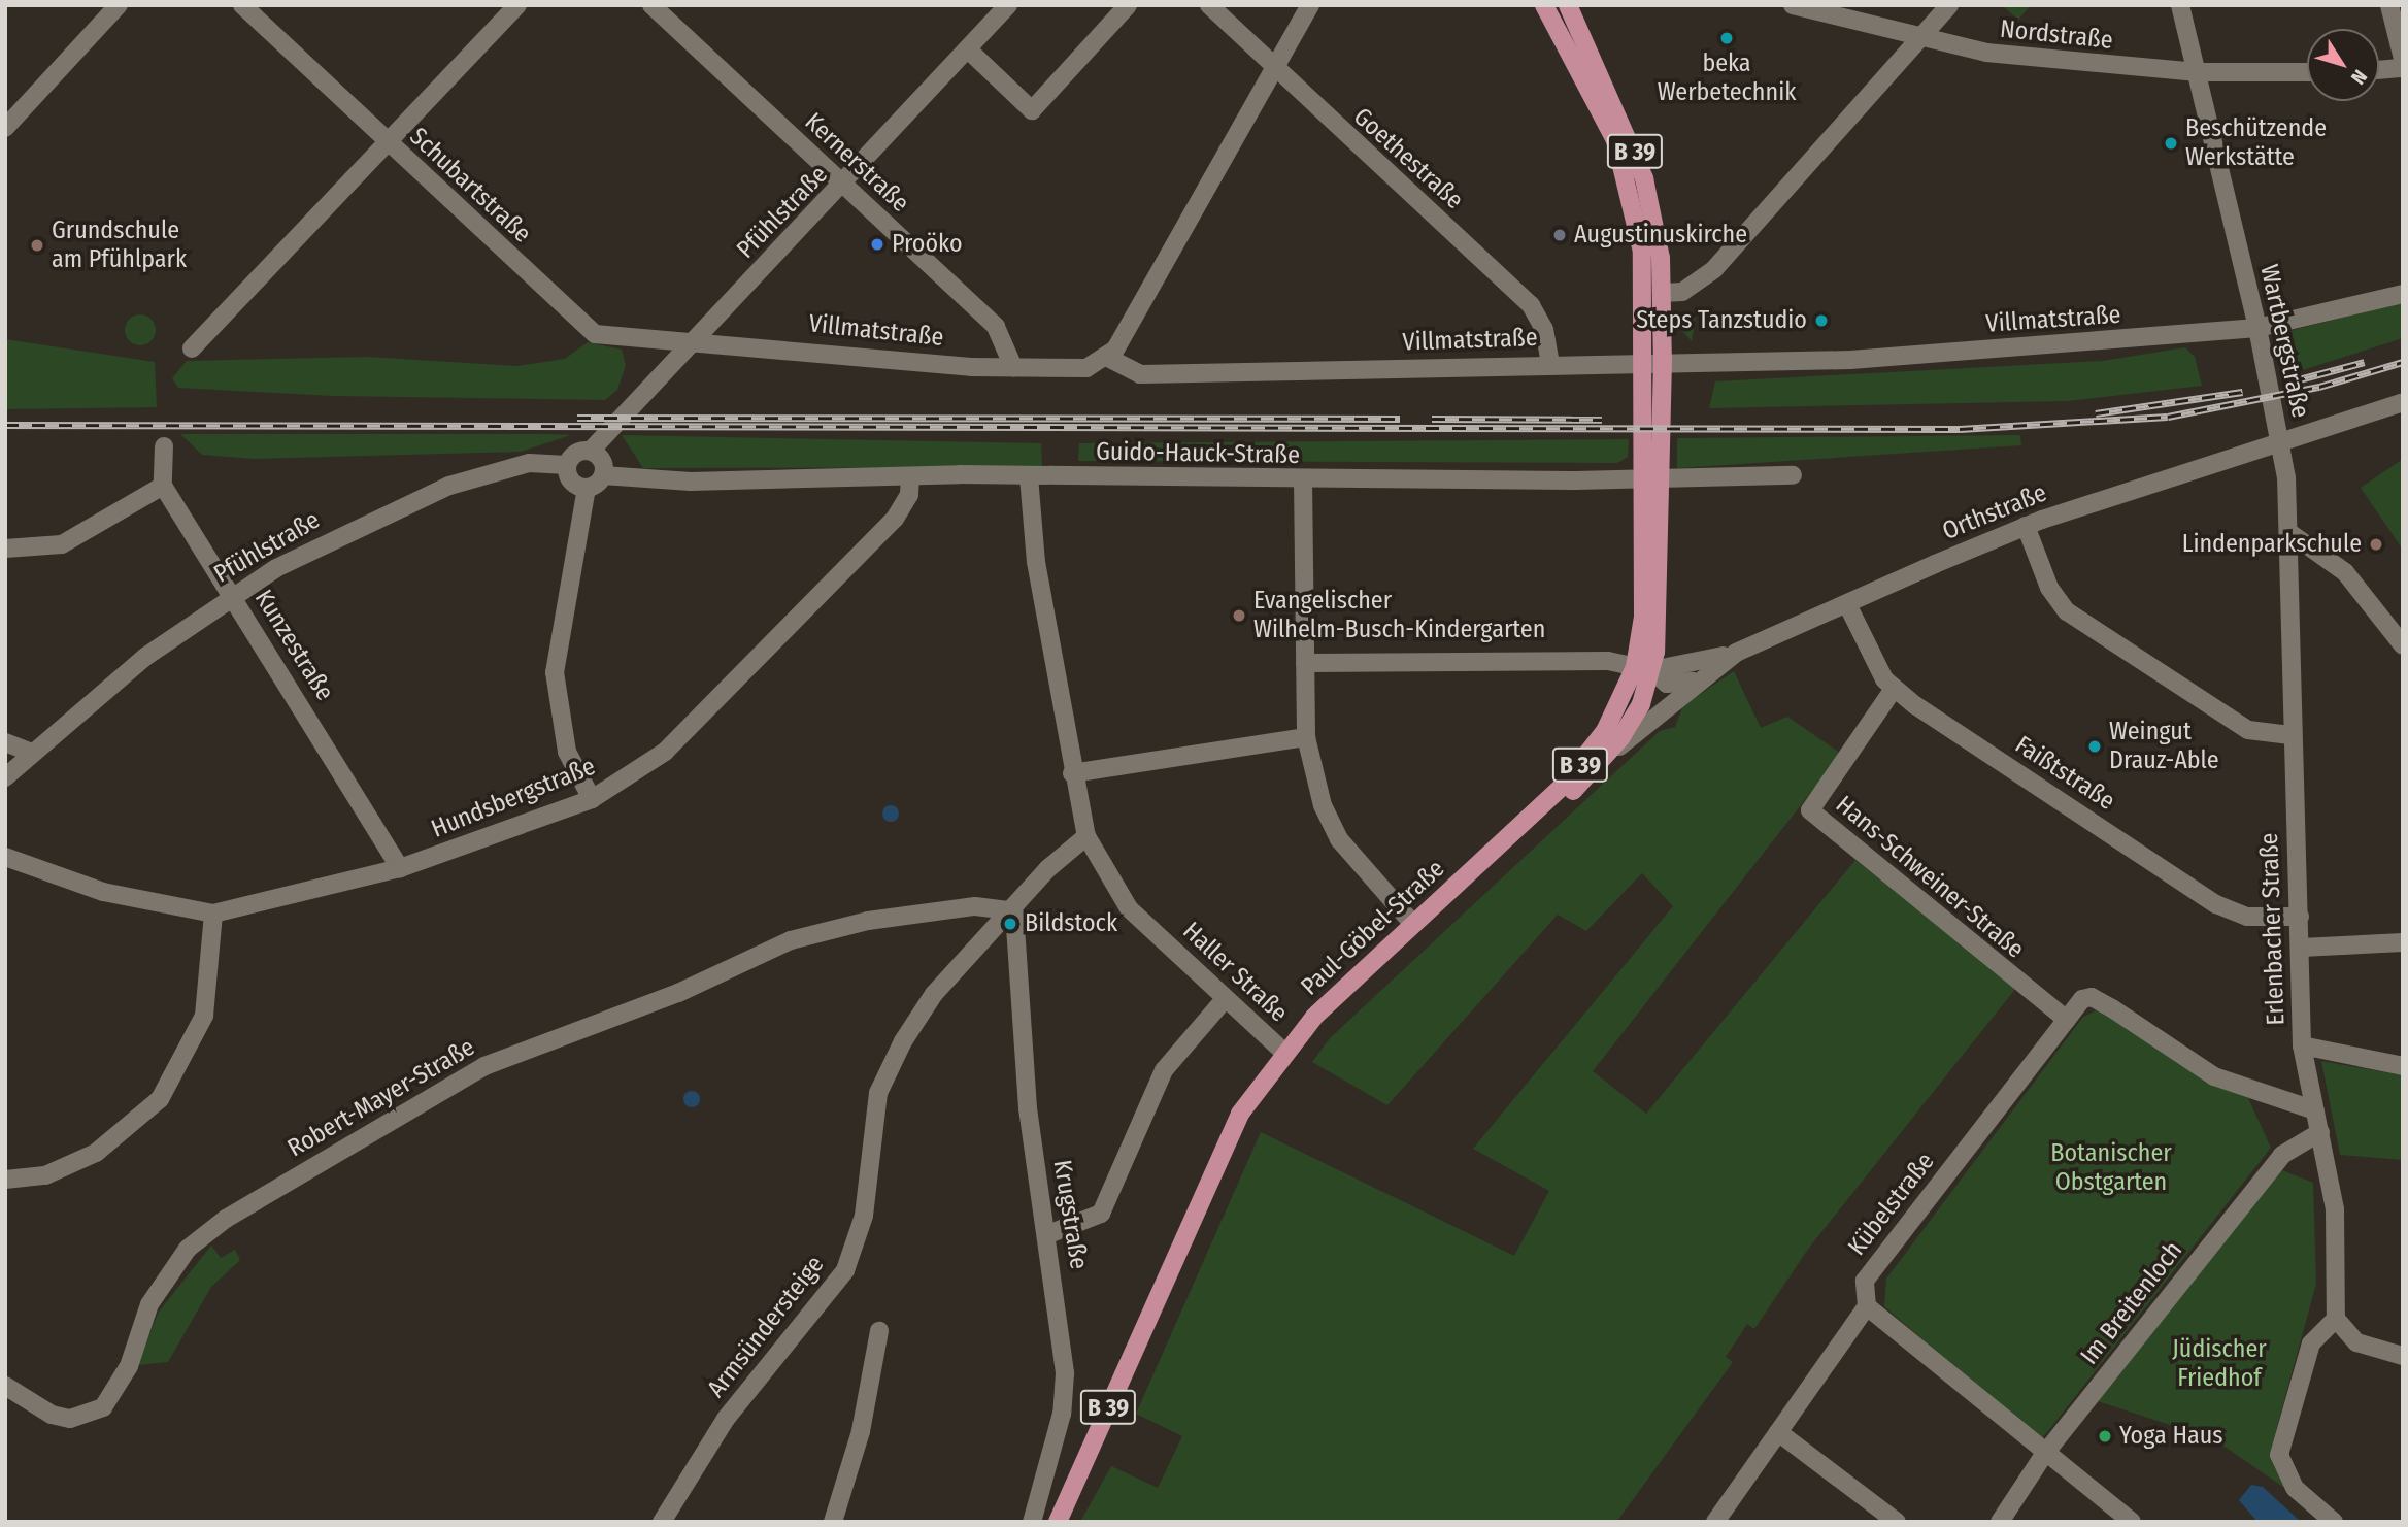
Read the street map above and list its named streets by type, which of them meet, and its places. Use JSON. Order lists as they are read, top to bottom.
{
  "streets": {
    "main road": ["B 39", "Paul-Göbel-Straße", "Haller Straße"],
    "street": [
      "Nordstraße",
      "Goethestraße",
      "Kernerstraße",
      "Schubartstraße",
      "Pfühlstraße",
      "Villmatstraße",
      "Wartbergstraße",
      "Guido-Hauck-Straße",
      "Orthstraße",
      "Kunzestraße",
      "Faißtstraße",
      "Hundsbergstraße",
      "Hans-Schweiner-Straße",
      "Erlenbacher Straße",
      "Robert-Mayer-Straße",
      "Kübelstraße",
      "Krugstraße",
      "Im Breitenloch",
      "Armsündersteige"
    ]
  },
  "crossings": [
    ["Nordstraße", "Wartbergstraße"],
    ["B 39", "Villmatstraße"],
    ["B 39", "Paul-Göbel-Straße"],
    ["Goethestraße", "Villmatstraße"],
    ["Kernerstraße", "Pfühlstraße"],
    ["Kernerstraße", "Villmatstraße"],
    ["Schubartstraße", "Pfühlstraße"],
    ["Schubartstraße", "Villmatstraße"],
    ["Pfühlstraße", "Villmatstraße"],
    ["Pfühlstraße", "Guido-Hauck-Straße"],
    ["Pfühlstraße", "Kunzestraße"],
    ["Villmatstraße", "Wartbergstraße"],
    ["Villmatstraße", "Paul-Göbel-Straße"],
    ["Wartbergstraße", "Orthstraße"],
    ["Wartbergstraße", "Erlenbacher Straße"],
    ["Guido-Hauck-Straße", "Hundsbergstraße"],
    ["Guido-Hauck-Straße", "Paul-Göbel-Straße"],
    ["Guido-Hauck-Straße", "Haller Straße"],
    ["Orthstraße", "Faißtstraße"],
    ["Orthstraße", "Paul-Göbel-Straße"],
    ["Kunzestraße", "Hundsbergstraße"],
    ["Faißtstraße", "Hans-Schweiner-Straße"],
    ["Faißtstraße", "Erlenbacher Straße"],
    ["Hans-Schweiner-Straße", "Kübelstraße"],
    ["Paul-Göbel-Straße", "Haller Straße"],
    ["Erlenbacher Straße", "Kübelstraße"],
    ["Erlenbacher Straße", "Im Breitenloch"],
    ["Haller Straße", "Armsündersteige"],
    ["Robert-Mayer-Straße", "Krugstraße"],
    ["Robert-Mayer-Straße", "Armsündersteige"],
    ["Krugstraße", "Armsündersteige"]
  ],
  "parks": ["Botanischer Obstgarten", "Jüdischer Friedhof"],
  "places": [
    "beka Werbetechnik",
    "Beschützende Werkstätte",
    "Augustinuskirche",
    "Proöko",
    "Grundschule am Pfühlpark",
    "Steps Tanzstudio",
    "Lindenparkschule",
    "Evangelischer Wilhelm-Busch-Kindergarten",
    "Weingut Drauz-Able",
    "Bildstock",
    "Yoga Haus"
  ],
  "north": "bottom right"
}
